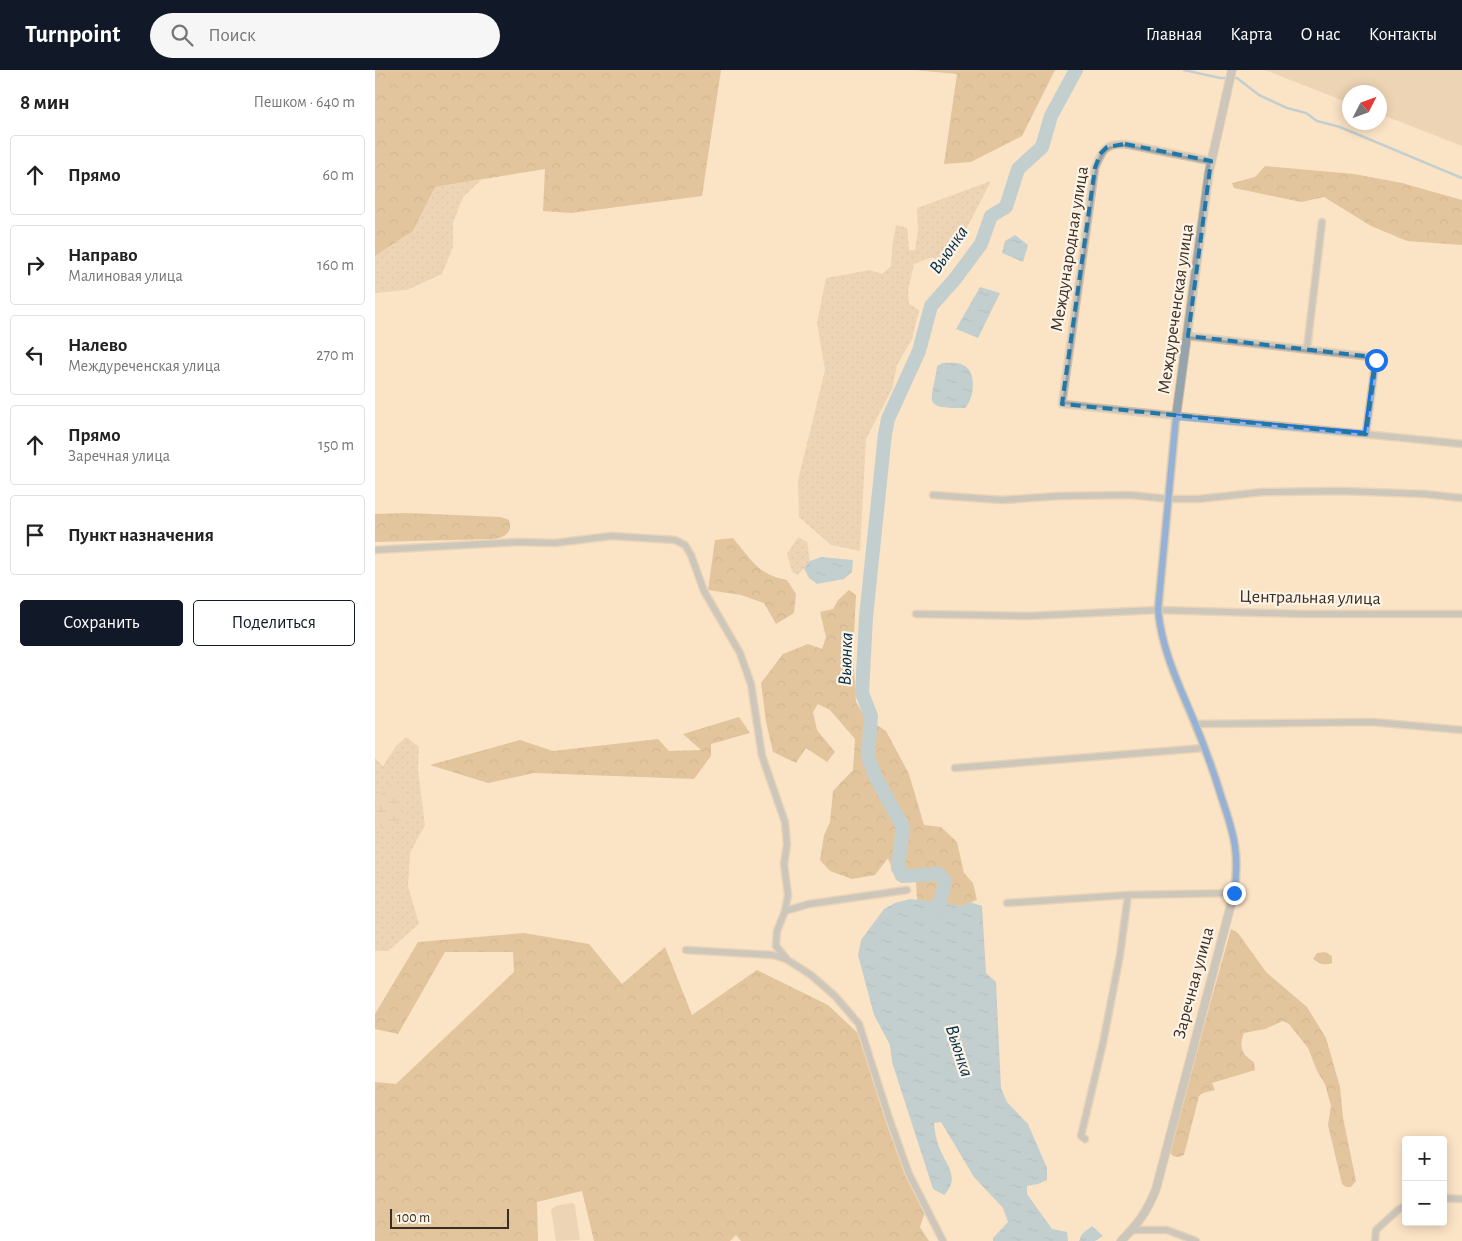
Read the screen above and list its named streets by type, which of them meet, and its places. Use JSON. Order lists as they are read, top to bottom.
{
  "streets": {
    "street": [
      "Международная улица",
      "Междуреченская улица",
      "Центральная улица",
      "Заречная улица"
    ]
  },
  "crossings": [
    ["Международная улица", "Междуреченская улица"],
    ["Междуреченская улица", "Центральная улица"],
    ["Междуреченская улица", "Заречная улица"]
  ],
  "water": ["Вьюнка"],
  "scale_bar": "100 m",
  "north": "top right",
  "page": {
    "header": "Turnpoint",
    "search": "Поиск",
    "nav": [
      "Главная",
      "Карта",
      "О нас",
      "Контакты"
    ],
    "heading": ["8 мин", "Пешком · 640 m"],
    "list": [
      ["Прямо", "60 m"],
      ["Направо", "Малиновая улица", "160 m"],
      ["Налево", "Междуреченская улица", "270 m"],
      ["Прямо", "Заречная улица", "150 m"],
      "Пункт назначения"
    ],
    "buttons": ["Сохранить", "Поделиться"],
    "map_buttons": ["+", "−"],
    "scale": "100 m"
  }
}
